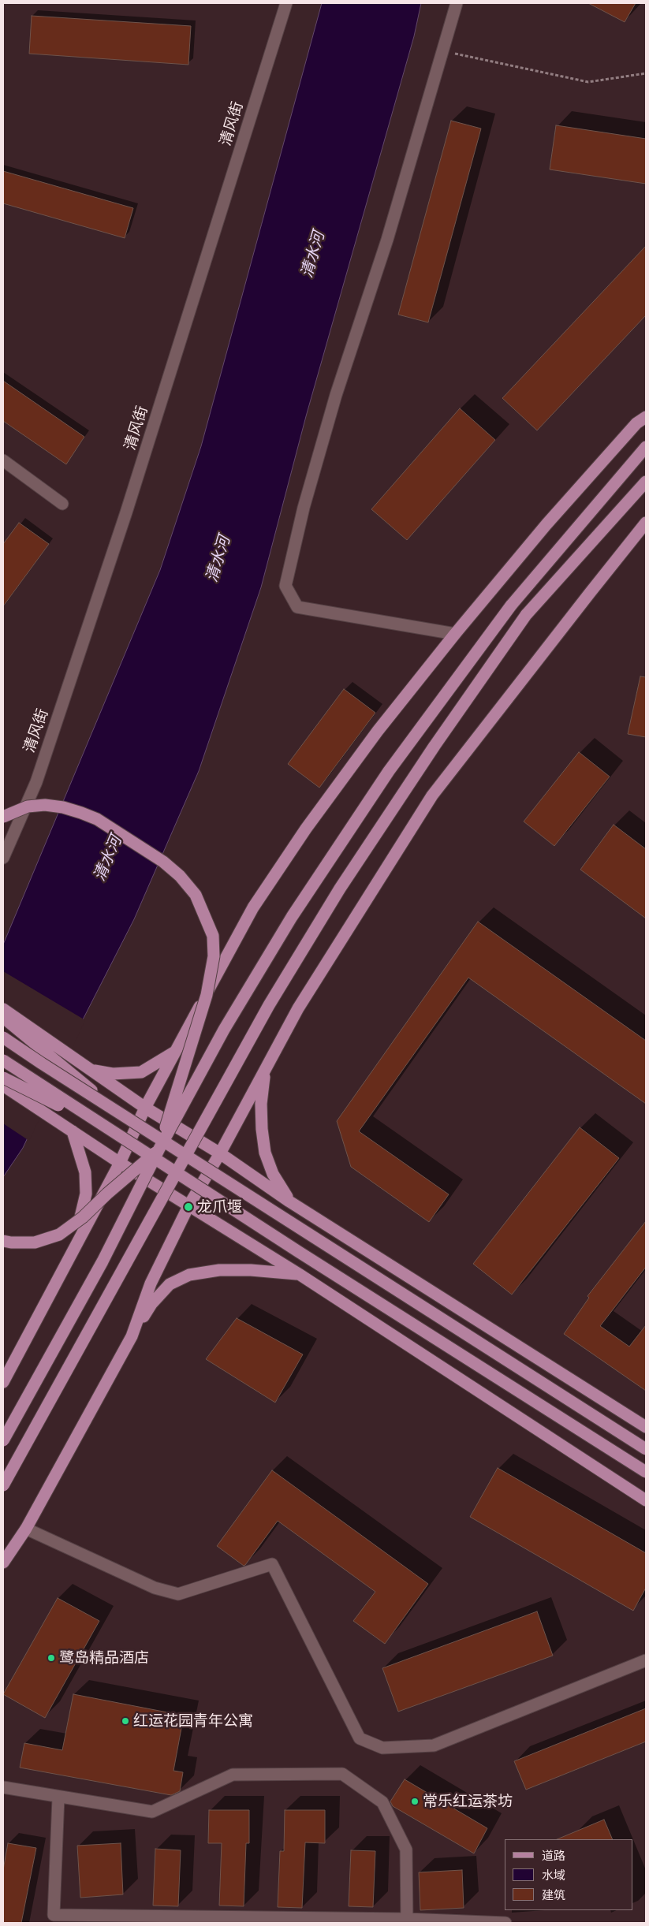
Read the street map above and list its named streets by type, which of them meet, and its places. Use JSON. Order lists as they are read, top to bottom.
{
  "streets": {
    "street": ["清风街"]
  },
  "water": ["清水河"],
  "places": [
    "龙爪堰",
    "鹭岛精品酒店",
    "红运花园青年公寓",
    "常乐红运茶坊"
  ],
  "legend": ["道路", "水域", "建筑"]
}
